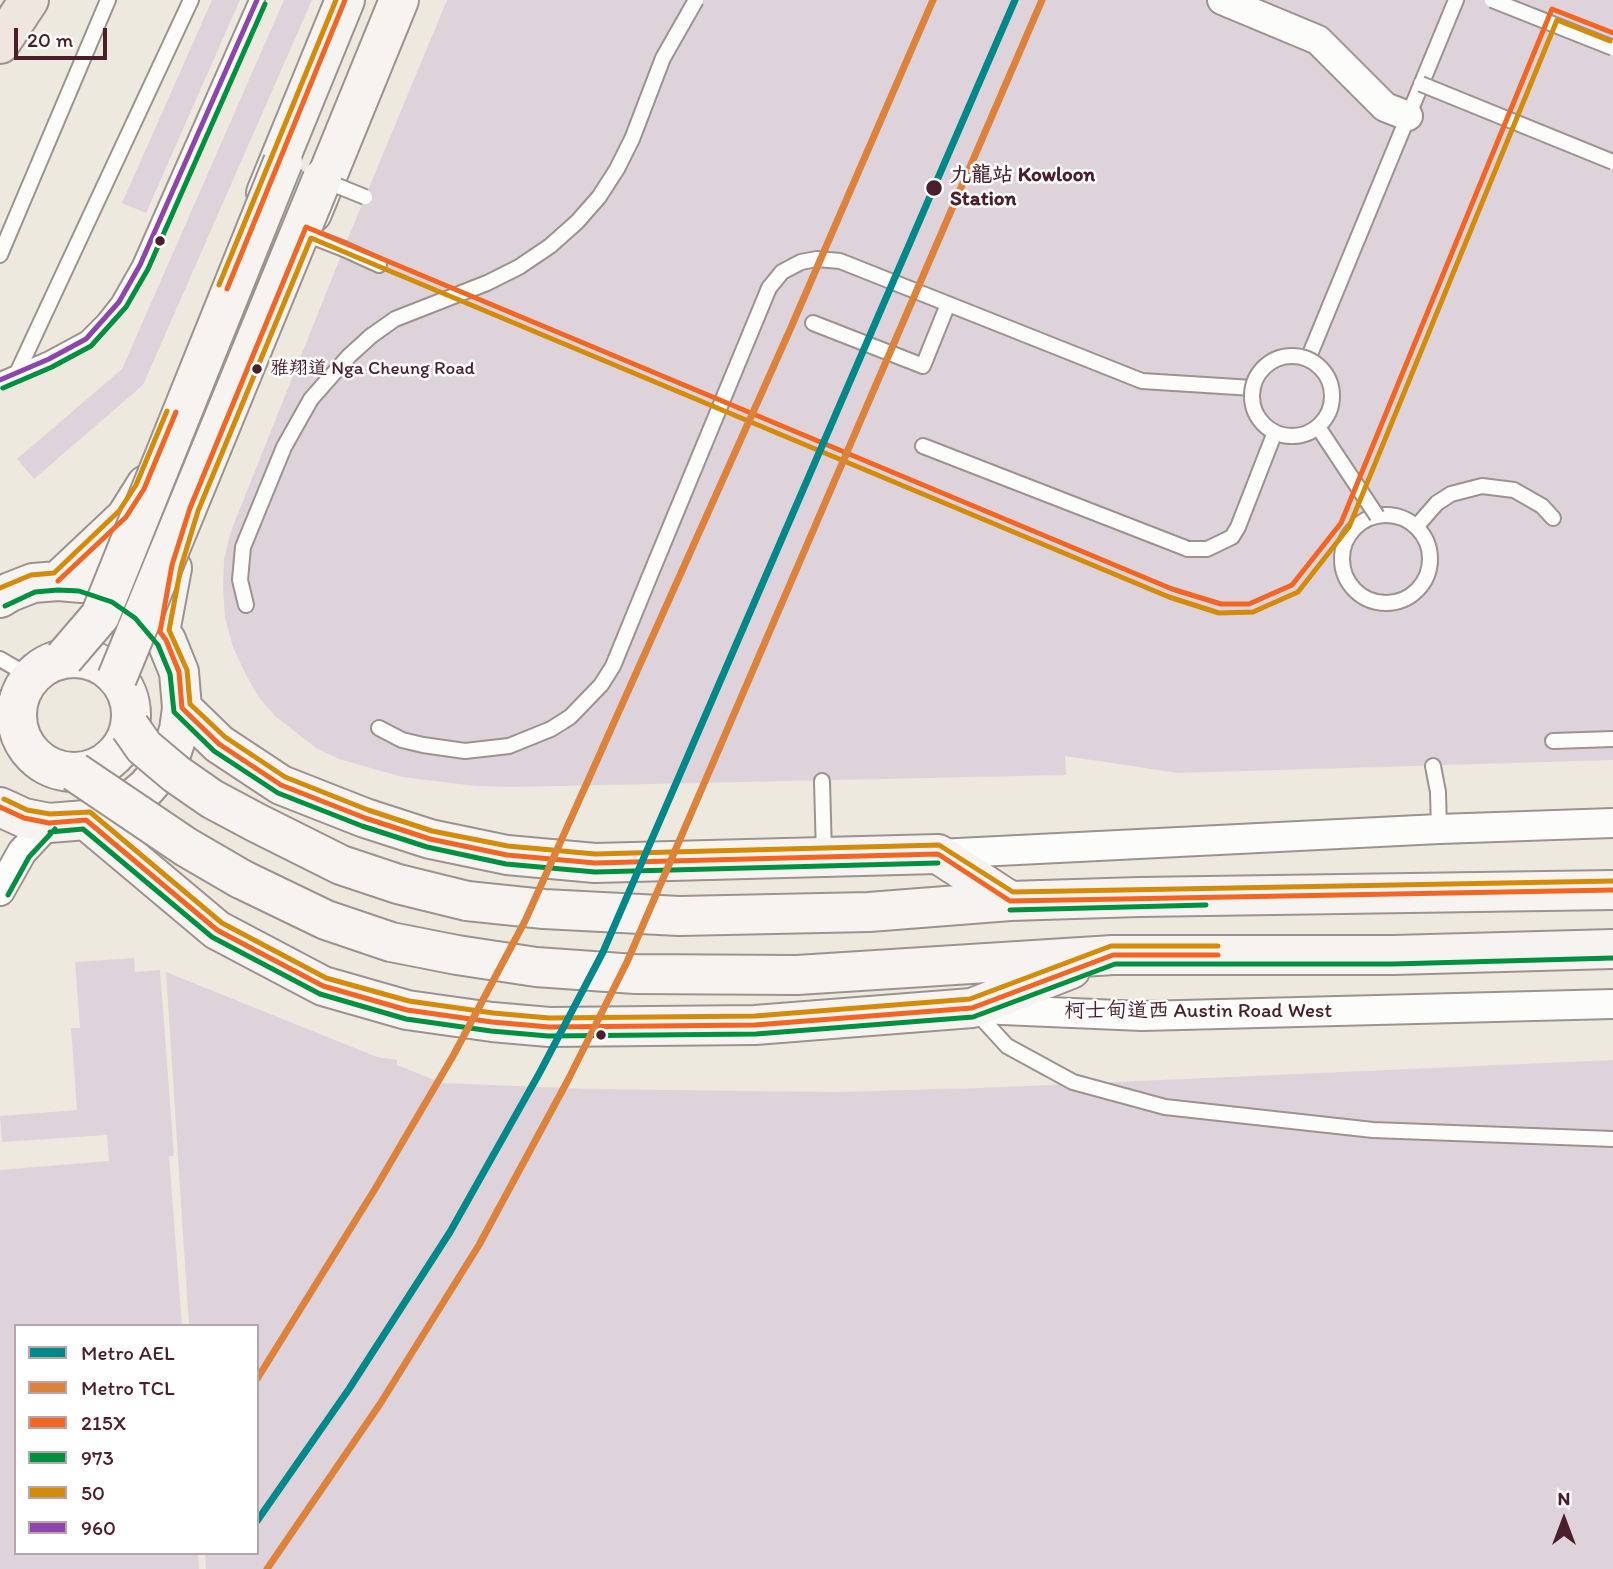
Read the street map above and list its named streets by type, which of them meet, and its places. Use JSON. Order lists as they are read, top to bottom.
{
  "streets": {
    "main road": ["柯士甸道西 Austin Road West"]
  },
  "places": ["九龍站 Kowloon Station", "雅翔道 Nga Cheung Road"],
  "lines": [
    "metro line AEL",
    "metro line TCL",
    "transit line 215X",
    "transit line 50",
    "transit line 960",
    "transit line 973"
  ],
  "legend": [
    "Metro AEL",
    "Metro TCL",
    "215X",
    "973",
    "50",
    "960"
  ],
  "scale_bar": "20 m",
  "north": "top"
}
